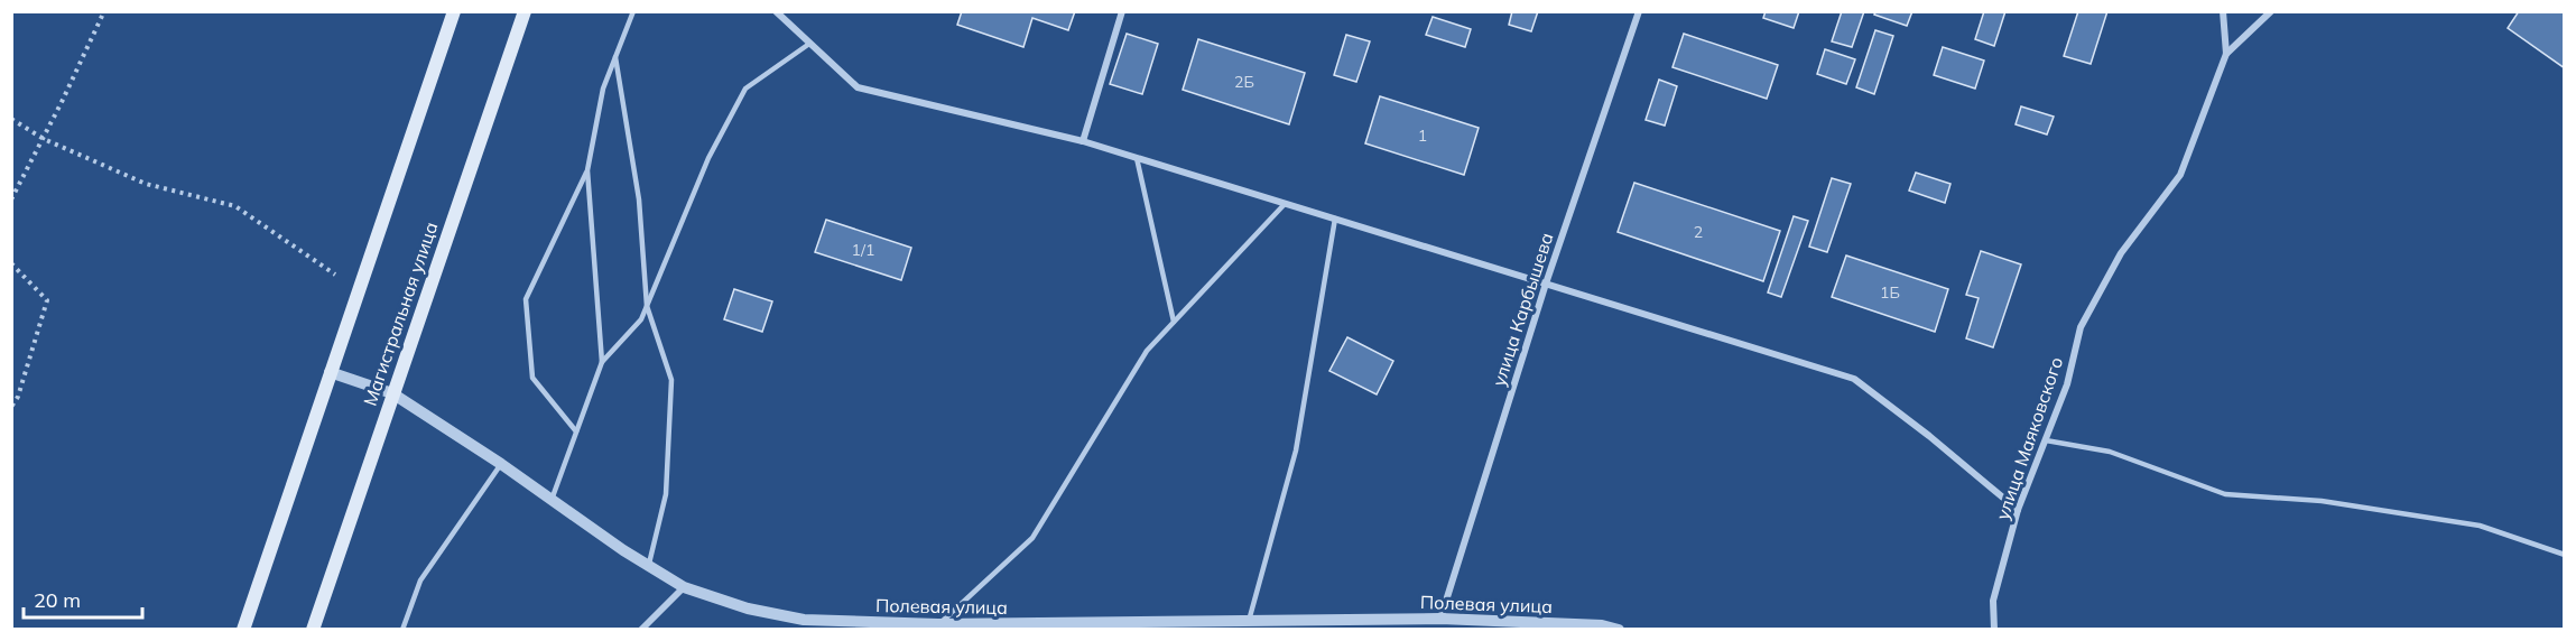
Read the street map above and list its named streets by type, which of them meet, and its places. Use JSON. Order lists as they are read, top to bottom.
{
  "streets": {
    "main road": ["Магистральная улица"],
    "street": ["улица Карбышева", "улица Маяковского", "Полевая улица"]
  },
  "crossings": [
    ["улица Карбышева", "Полевая улица"],
    ["Магистральная улица", "Полевая улица"]
  ],
  "house_numbers": [
    "2Б",
    "1",
    "2",
    "1/1",
    "1Б"
  ],
  "scale_bar": "20 m"
}
